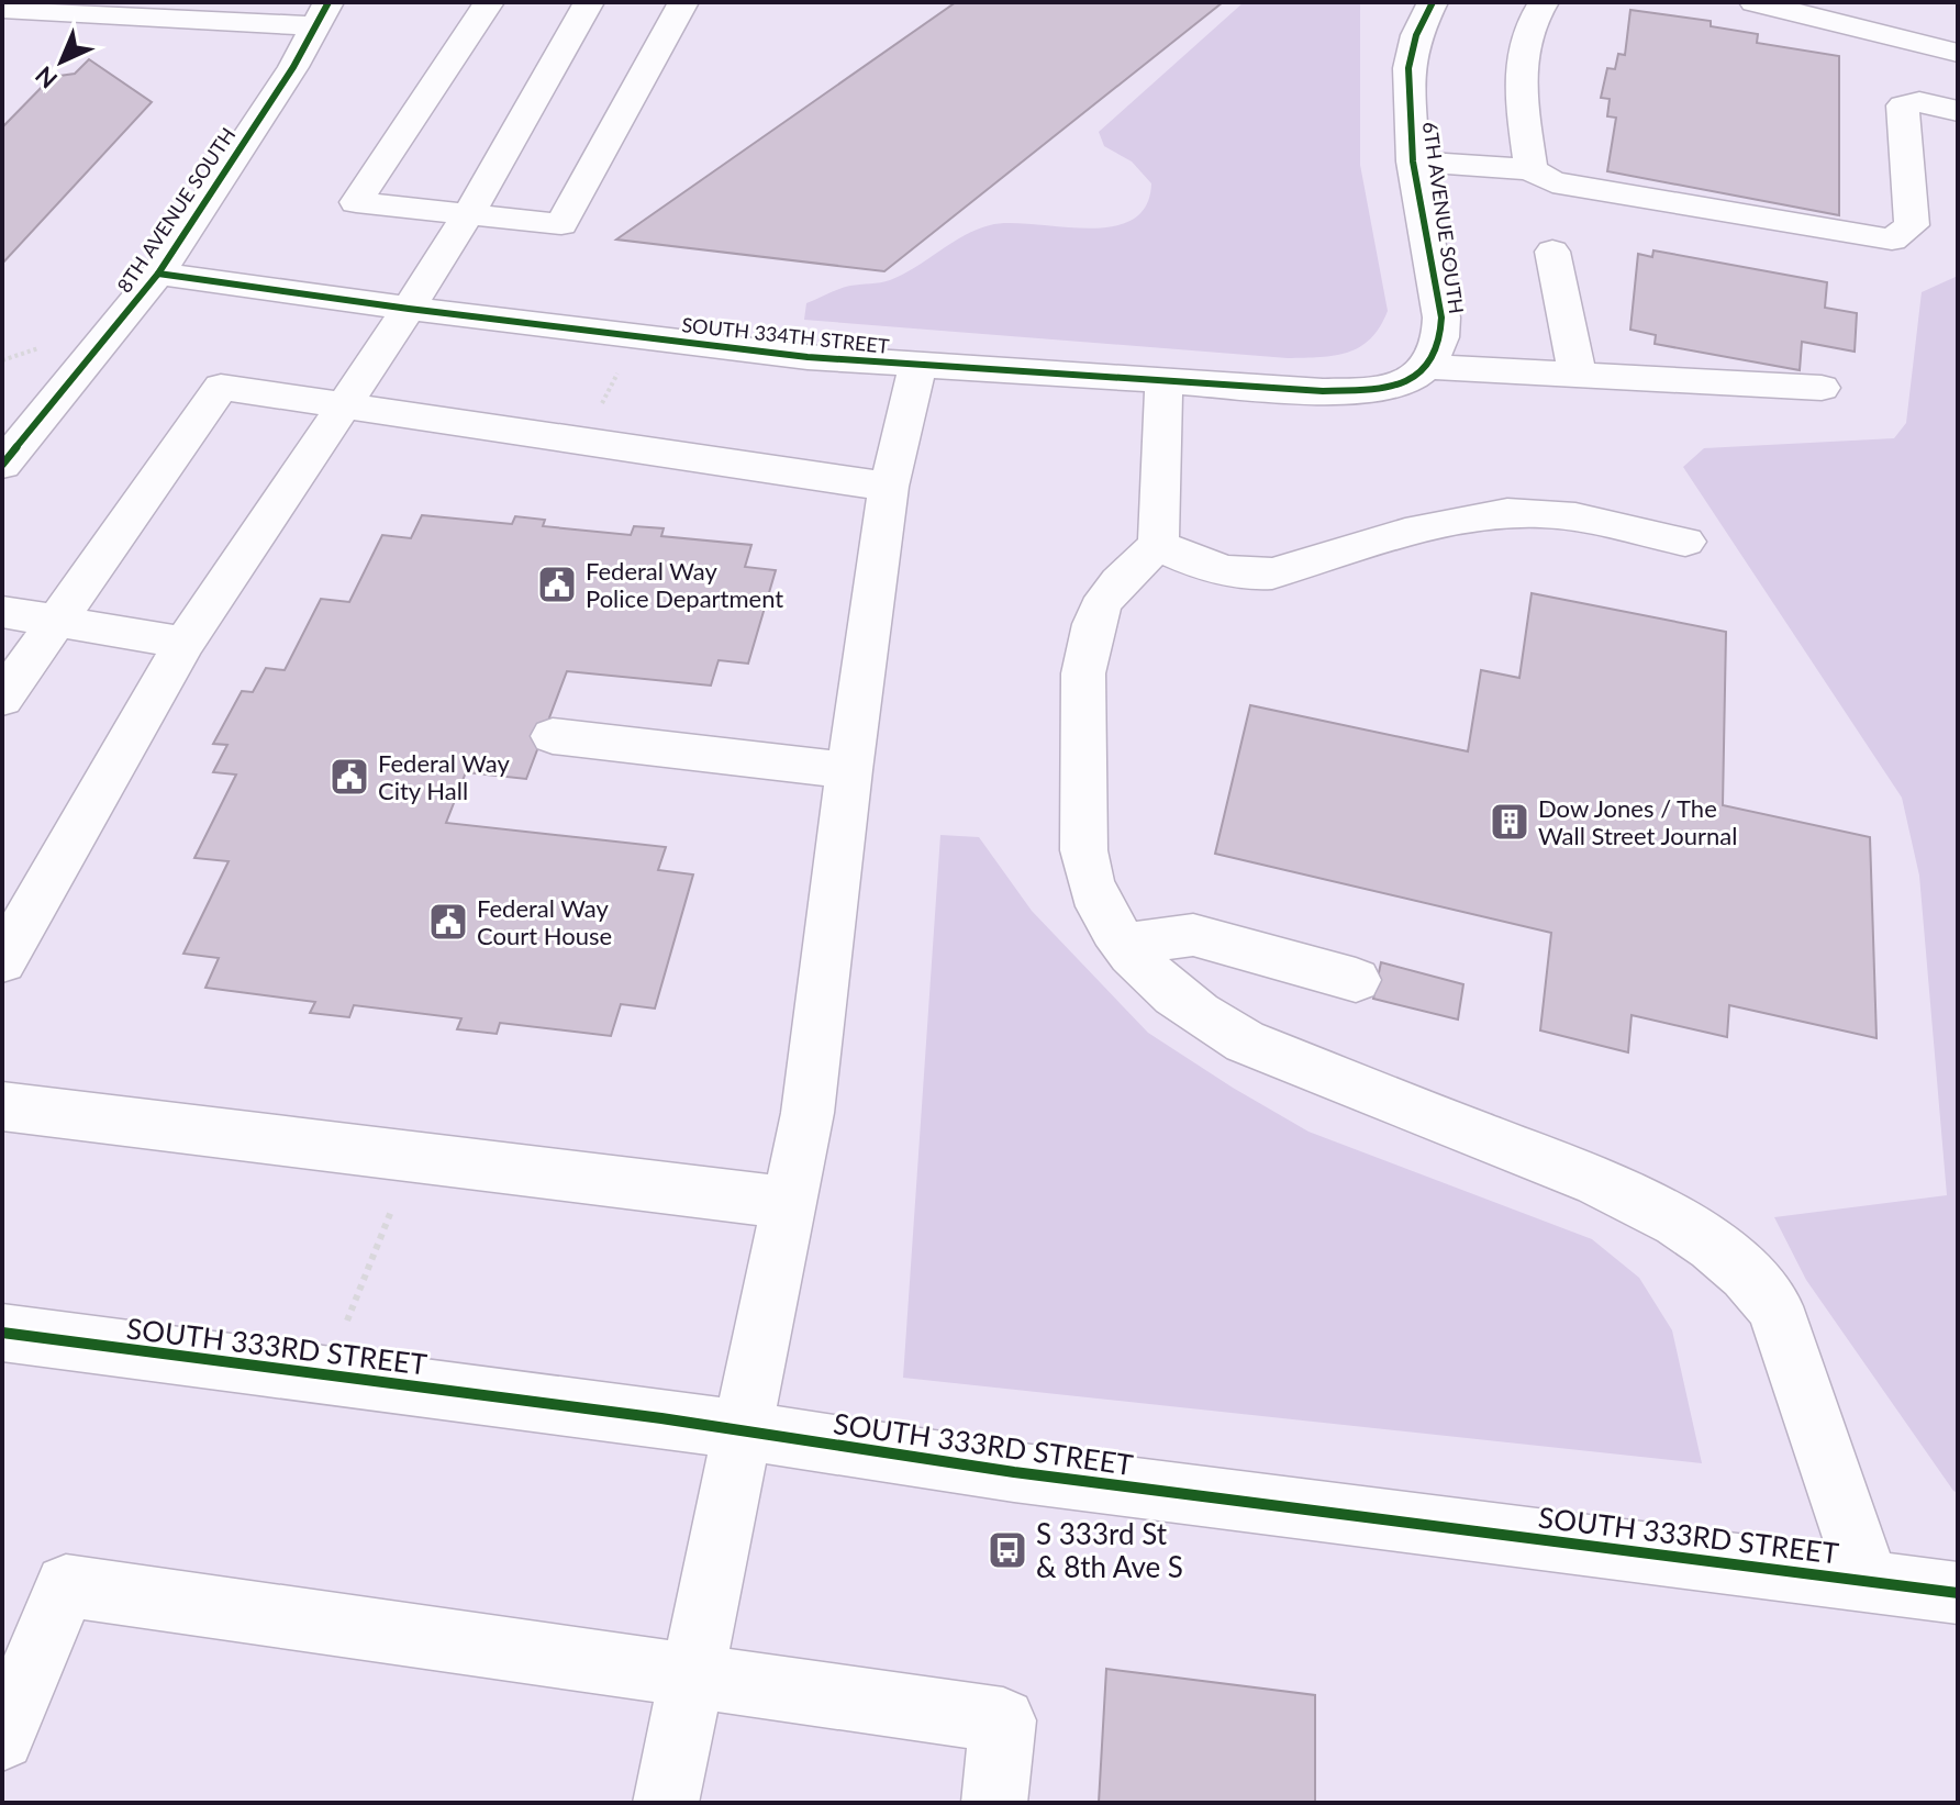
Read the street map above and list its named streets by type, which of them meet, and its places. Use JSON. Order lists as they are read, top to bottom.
{
  "streets": {
    "street": [
      "8TH AVENUE SOUTH",
      "6TH AVENUE SOUTH",
      "SOUTH 334TH STREET",
      "SOUTH 333RD STREET"
    ]
  },
  "crossings": [
    ["8TH AVENUE SOUTH", "SOUTH 334TH STREET"],
    ["6TH AVENUE SOUTH", "SOUTH 334TH STREET"]
  ],
  "places": {
    "public building": ["Federal Way Police Department", "Federal Way City Hall", "Federal Way Court House"],
    "building": ["Dow Jones / The Wall Street Journal"],
    "bus stop": ["S 333rd St & 8th Ave S"]
  },
  "north": "bottom left"
}
